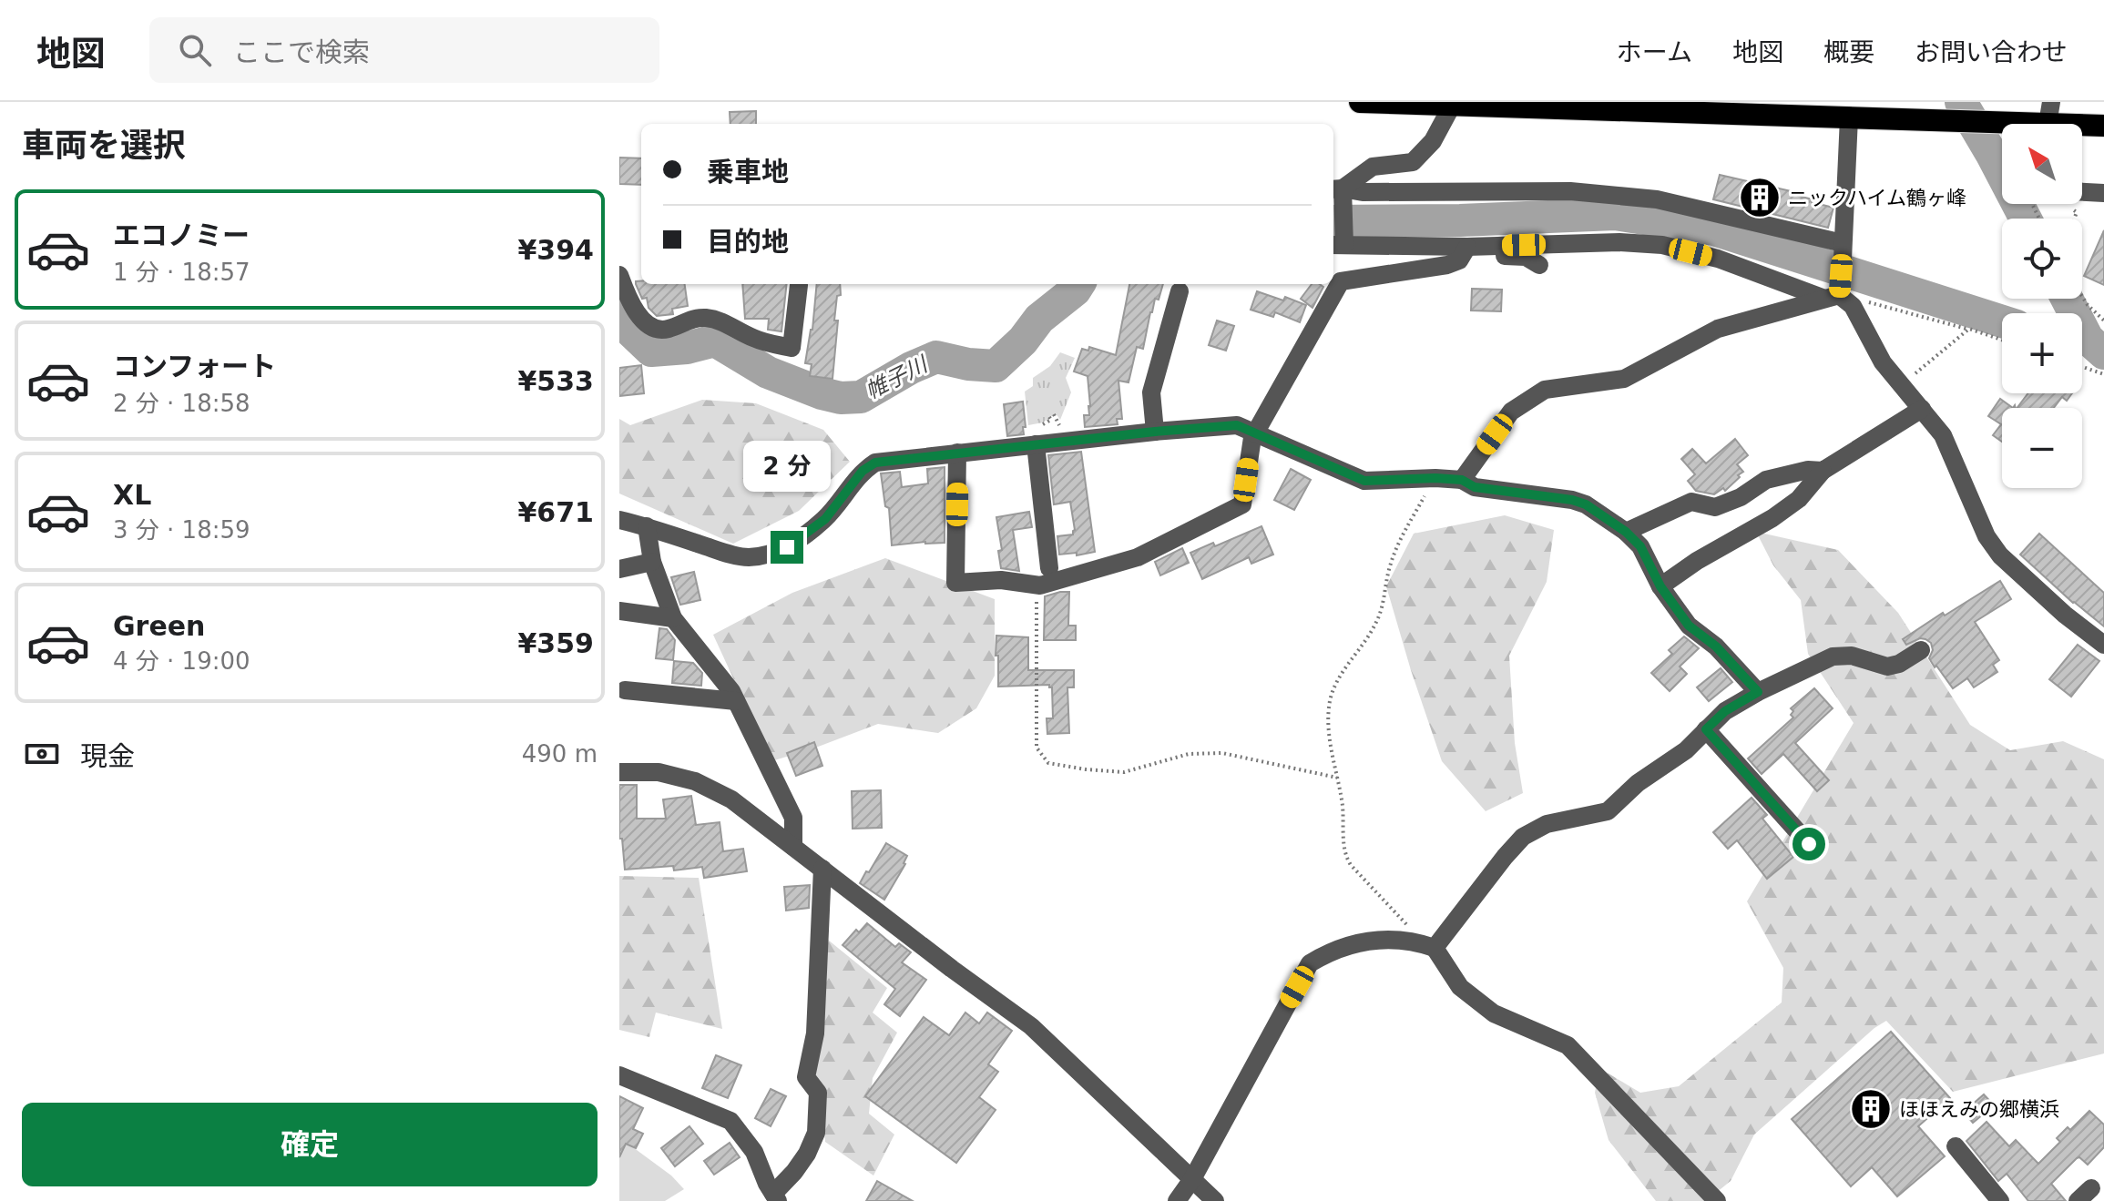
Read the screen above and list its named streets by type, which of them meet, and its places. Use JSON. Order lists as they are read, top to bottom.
{
  "water": ["帷子川"],
  "places": {
    "building": ["ニックハイム鶴ヶ峰", "ほほえみの郷横浜"]
  },
  "north": "top left",
  "page": {
    "header": "地図",
    "search": "ここで検索",
    "nav": [
      "ホーム",
      "地図",
      "概要",
      "お問い合わせ"
    ],
    "heading": "車両を選択",
    "map_buttons": ["+", "−"],
    "banner": ["乗車地", "目的地"],
    "list": [
      {
        "name": "エコノミー",
        "note": "1 分 · 18:57",
        "value": "¥394"
      },
      {
        "name": "コンフォート",
        "note": "2 分 · 18:58",
        "value": "¥533"
      },
      {
        "name": "XL",
        "note": "3 分 · 18:59",
        "value": "¥671"
      },
      {
        "name": "Green",
        "note": "4 分 · 19:00",
        "value": "¥359"
      }
    ],
    "bubble": "2 分",
    "pay": ["現金", "490 m"],
    "buttons": "確定"
  }
}
